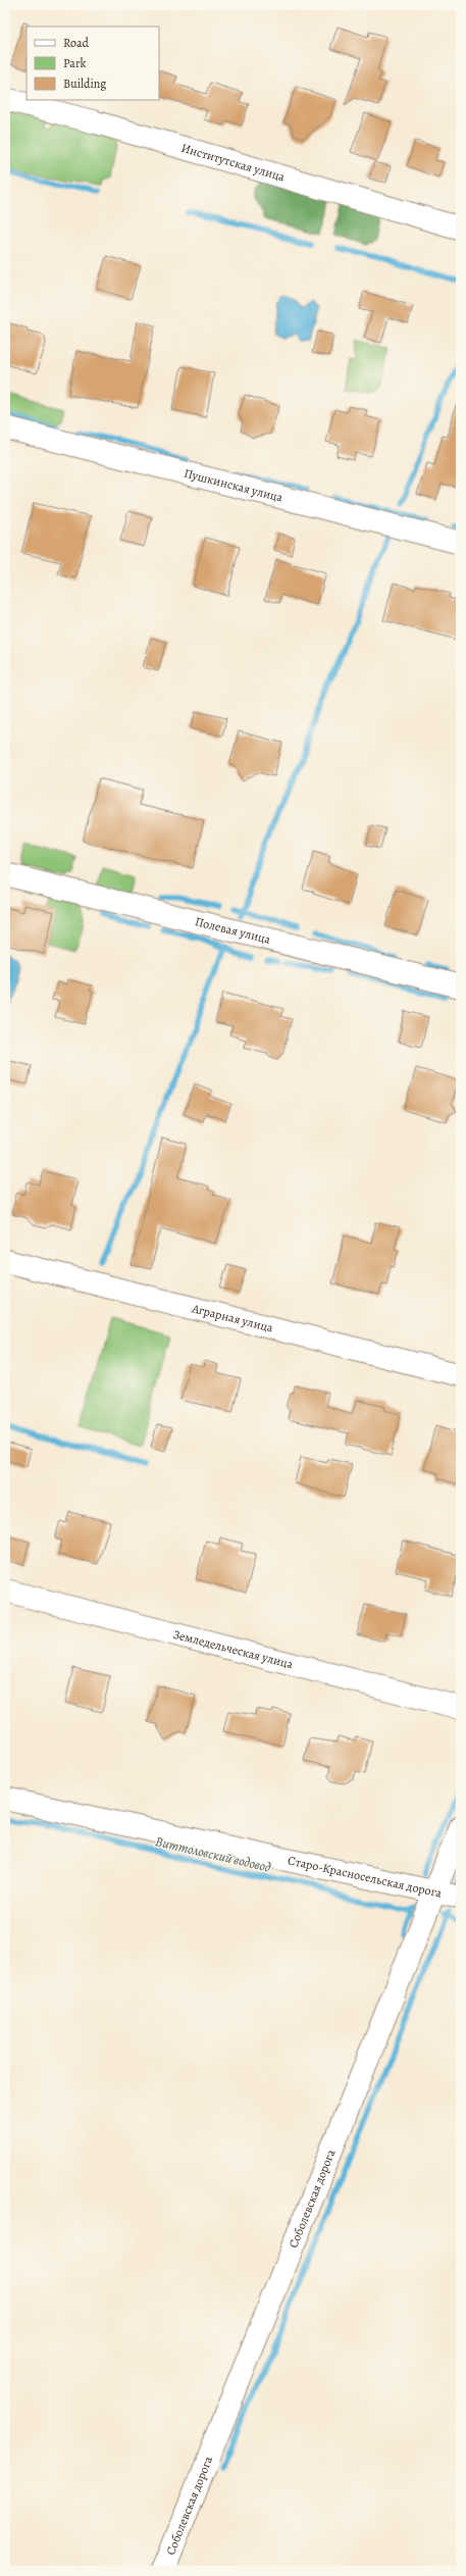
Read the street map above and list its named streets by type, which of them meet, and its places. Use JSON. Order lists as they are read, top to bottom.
{
  "streets": {
    "street": [
      "Институтская улица",
      "Пушкинская улица",
      "Полевая улица",
      "Аграрная улица",
      "Земледельческая улица",
      "Старо-Красносельская дорога",
      "Соболевская дорога"
    ]
  },
  "crossings": [
    ["Старо-Красносельская дорога", "Соболевская дорога"]
  ],
  "water": ["Виттоловский водовод"],
  "legend": ["Road", "Park", "Building"]
}
